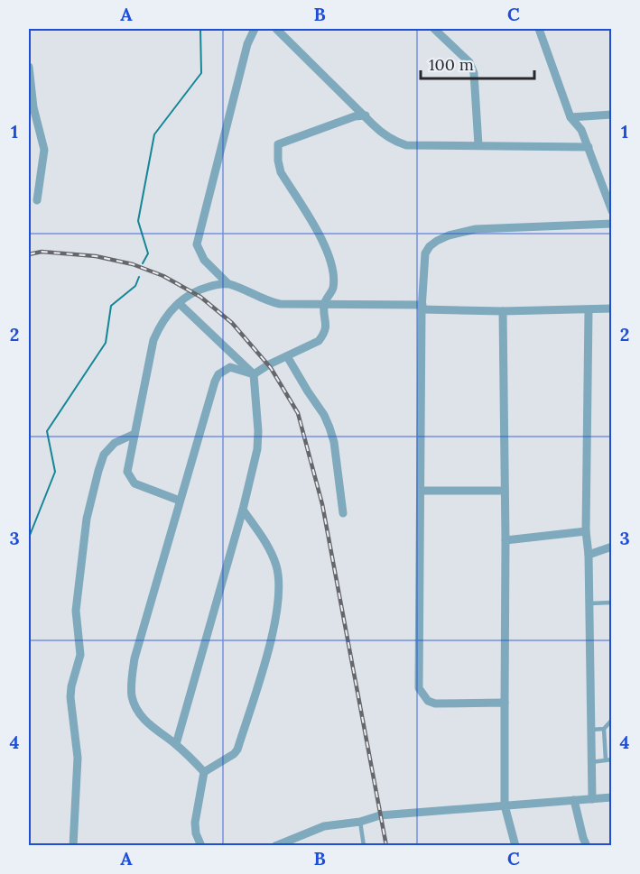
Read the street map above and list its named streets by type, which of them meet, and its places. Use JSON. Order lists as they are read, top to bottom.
{
  "scale_bar": "100 m",
  "grid": {
    "columns": ["A", "B", "C"],
    "rows": [
      "1",
      "2",
      "3",
      "4"
    ]
  }
}
